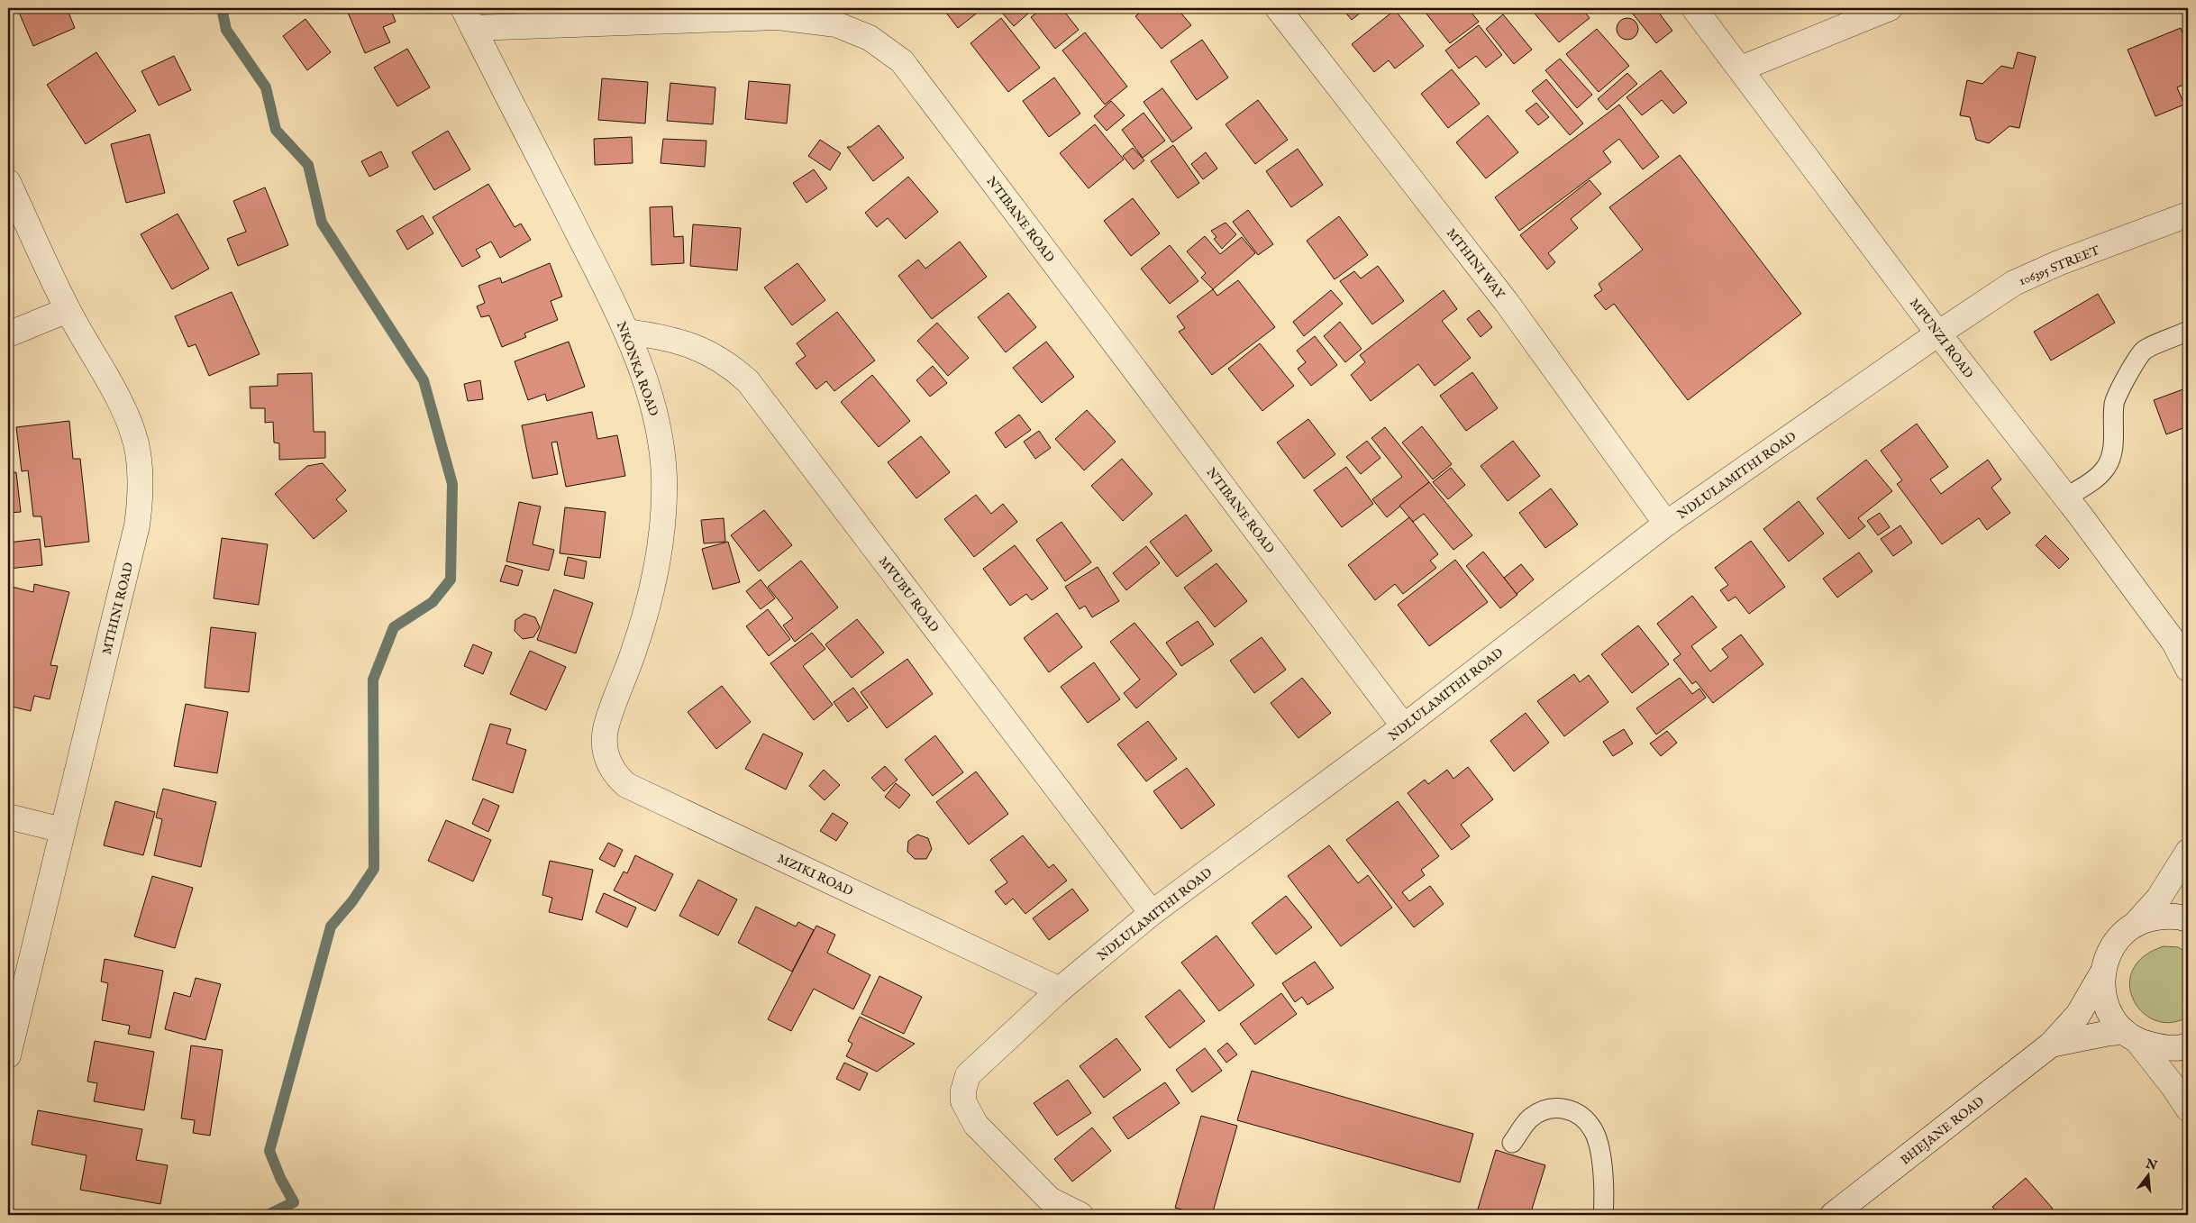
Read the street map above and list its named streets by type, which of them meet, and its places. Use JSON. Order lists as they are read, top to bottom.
{
  "streets": {
    "street": [
      "NTIBANE ROAD",
      "MTHINI WAY",
      "106395 STREET",
      "MPUNZI ROAD",
      "NKONKA ROAD",
      "NDLULAMITHI ROAD",
      "MVUBU ROAD",
      "MTHINI ROAD",
      "MZIKI ROAD",
      "BHEJANE ROAD"
    ]
  },
  "crossings": [
    ["NTIBANE ROAD", "NKONKA ROAD"],
    ["NTIBANE ROAD", "NDLULAMITHI ROAD"],
    ["MTHINI WAY", "NDLULAMITHI ROAD"],
    ["106395 STREET", "MPUNZI ROAD"],
    ["106395 STREET", "NDLULAMITHI ROAD"],
    ["MPUNZI ROAD", "NDLULAMITHI ROAD"],
    ["NKONKA ROAD", "MVUBU ROAD"],
    ["NKONKA ROAD", "MZIKI ROAD"],
    ["NDLULAMITHI ROAD", "MVUBU ROAD"],
    ["NDLULAMITHI ROAD", "MZIKI ROAD"]
  ],
  "north": "top"
}
